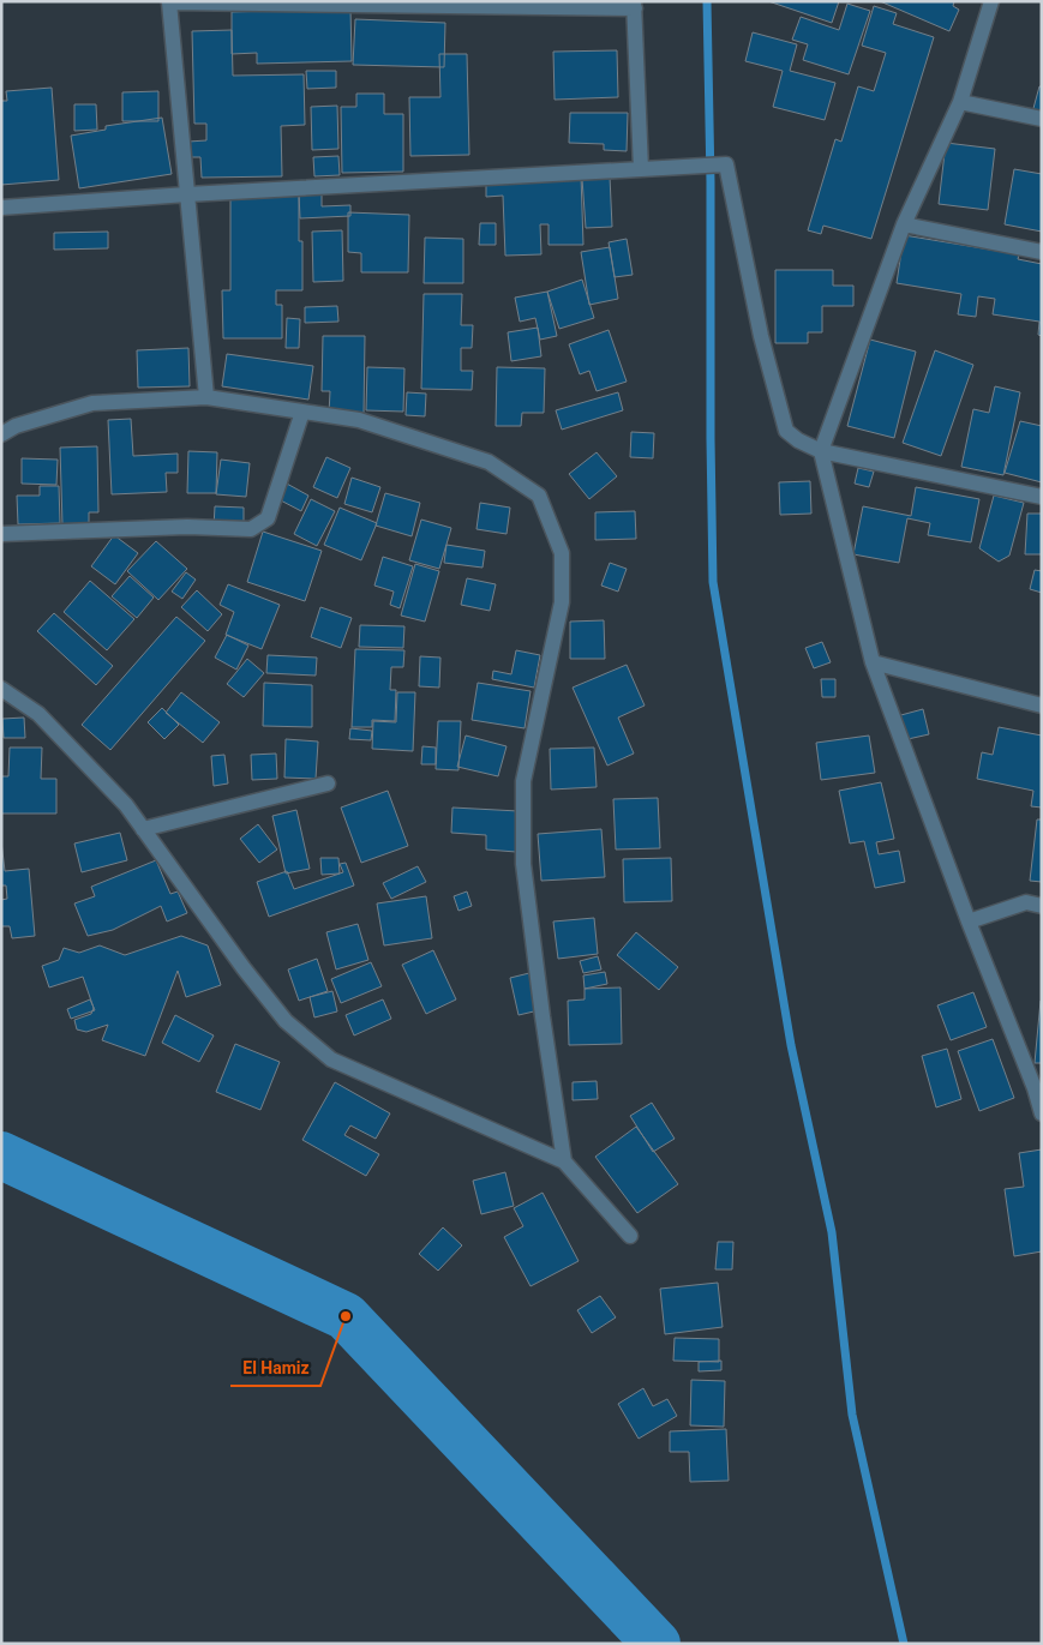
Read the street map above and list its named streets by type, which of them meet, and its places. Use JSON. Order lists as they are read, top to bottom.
{
  "places": ["El Hamiz"]
}
